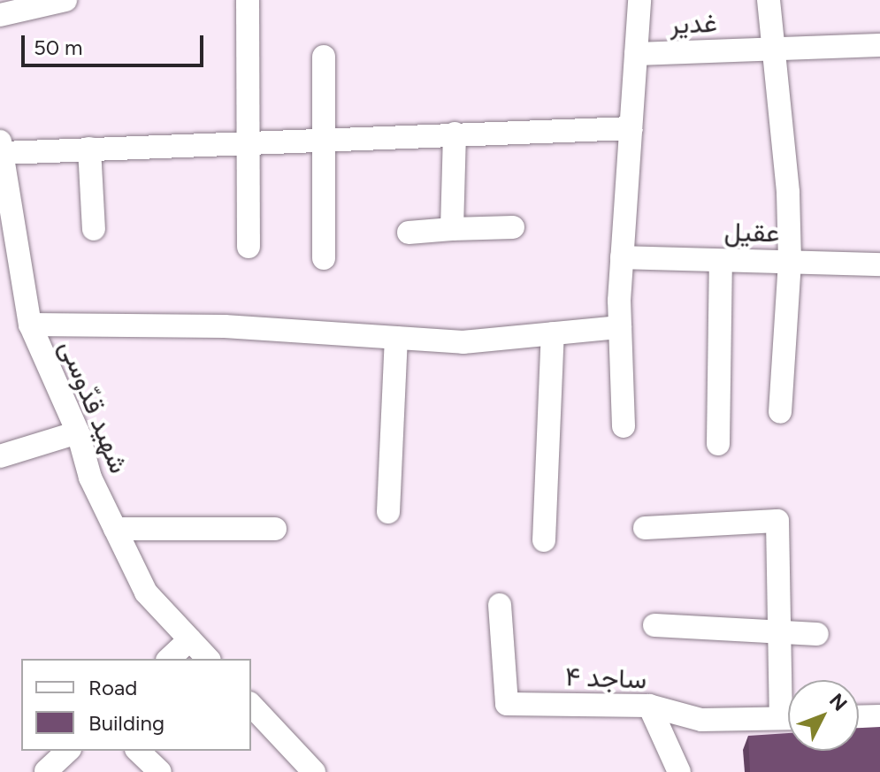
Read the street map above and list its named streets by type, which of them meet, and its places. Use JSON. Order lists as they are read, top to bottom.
{
  "streets": {
    "street": [
      "غدیر",
      "عقیل",
      "شهید قدّوسی",
      "ساجد ۴"
    ]
  },
  "legend": ["Road", "Building"],
  "scale_bar": "50 m",
  "north": "top right"
}
